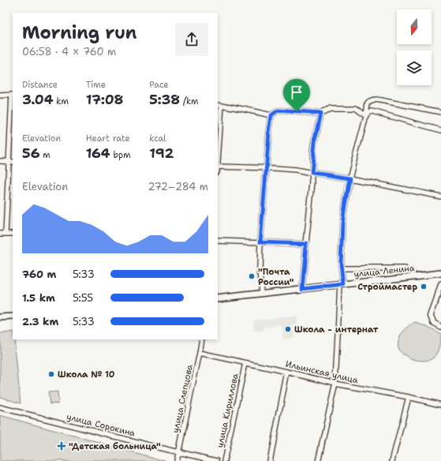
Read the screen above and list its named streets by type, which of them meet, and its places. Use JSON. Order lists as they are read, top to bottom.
{
  "streets": {
    "main road": ["улица Ленина"],
    "street": [
      "Ильинская улица",
      "улица Слепцова",
      "улица Кириллова",
      "улица Сорокина"
    ]
  },
  "crossings": [
    ["Ильинская улица", "улица Слепцова"],
    ["Ильинская улица", "улица Кириллова"],
    ["улица Слепцова", "улица Сорокина"]
  ],
  "places": {
    "other": [
      "\"Почта России\"",
      "Строймастер",
      "Школа - интернат",
      "Школа № 10"
    ],
    "health": ["\"Детская больница\""]
  },
  "north": "bottom",
  "page": {
    "heading": ["Morning run", "06:58 · 4 × 760 m"],
    "stats": [
      ["Distance", "3.04 km"],
      ["Time", "17:08"],
      ["Pace", "5:38 /km"],
      ["Elevation", "56 m"],
      ["Heart rate", "164 bpm"],
      ["kcal", "192"]
    ],
    "chart": ["Elevation", "272–284 m"],
    "list": [
      {
        "name": "760 m",
        "note": "5:33"
      },
      {
        "name": "1.5 km",
        "note": "5:55"
      },
      {
        "name": "2.3 km",
        "note": "5:33"
      }
    ]
  }
}
